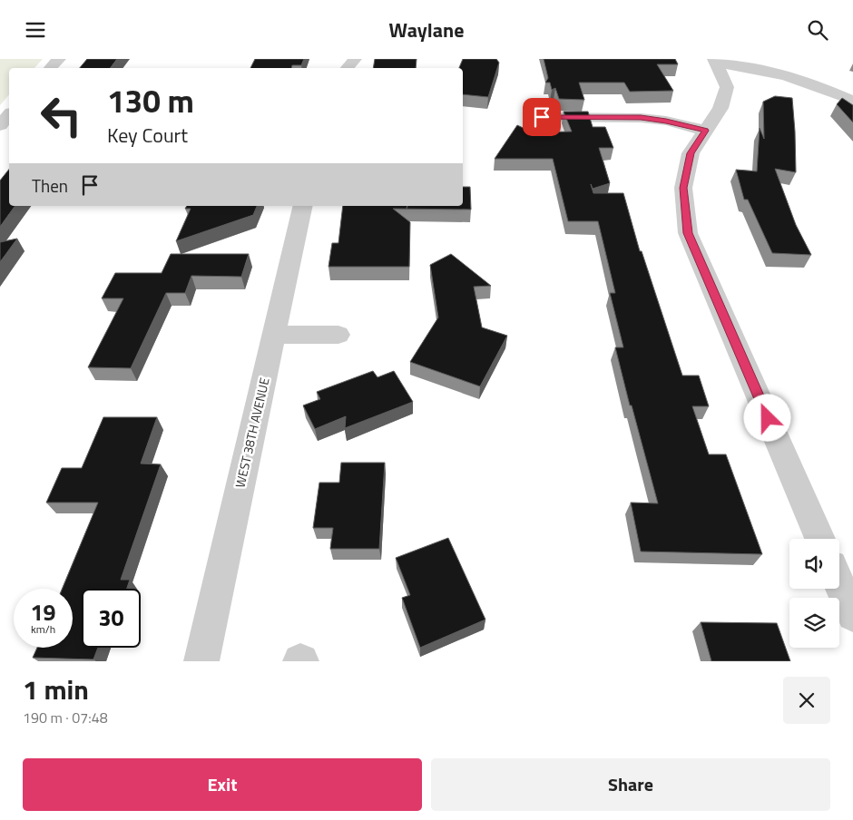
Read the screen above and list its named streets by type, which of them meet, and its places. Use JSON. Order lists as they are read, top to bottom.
{
  "streets": {
    "street": ["WEST 38TH AVENUE"]
  },
  "page": {
    "header": "Waylane",
    "turn": ["130 m", "Key Court"],
    "then": "Then",
    "speed": "19 km/h",
    "limit": "30",
    "heading": ["1 min", "190 m · 07:48"],
    "buttons": ["Exit", "Share"]
  }
}
